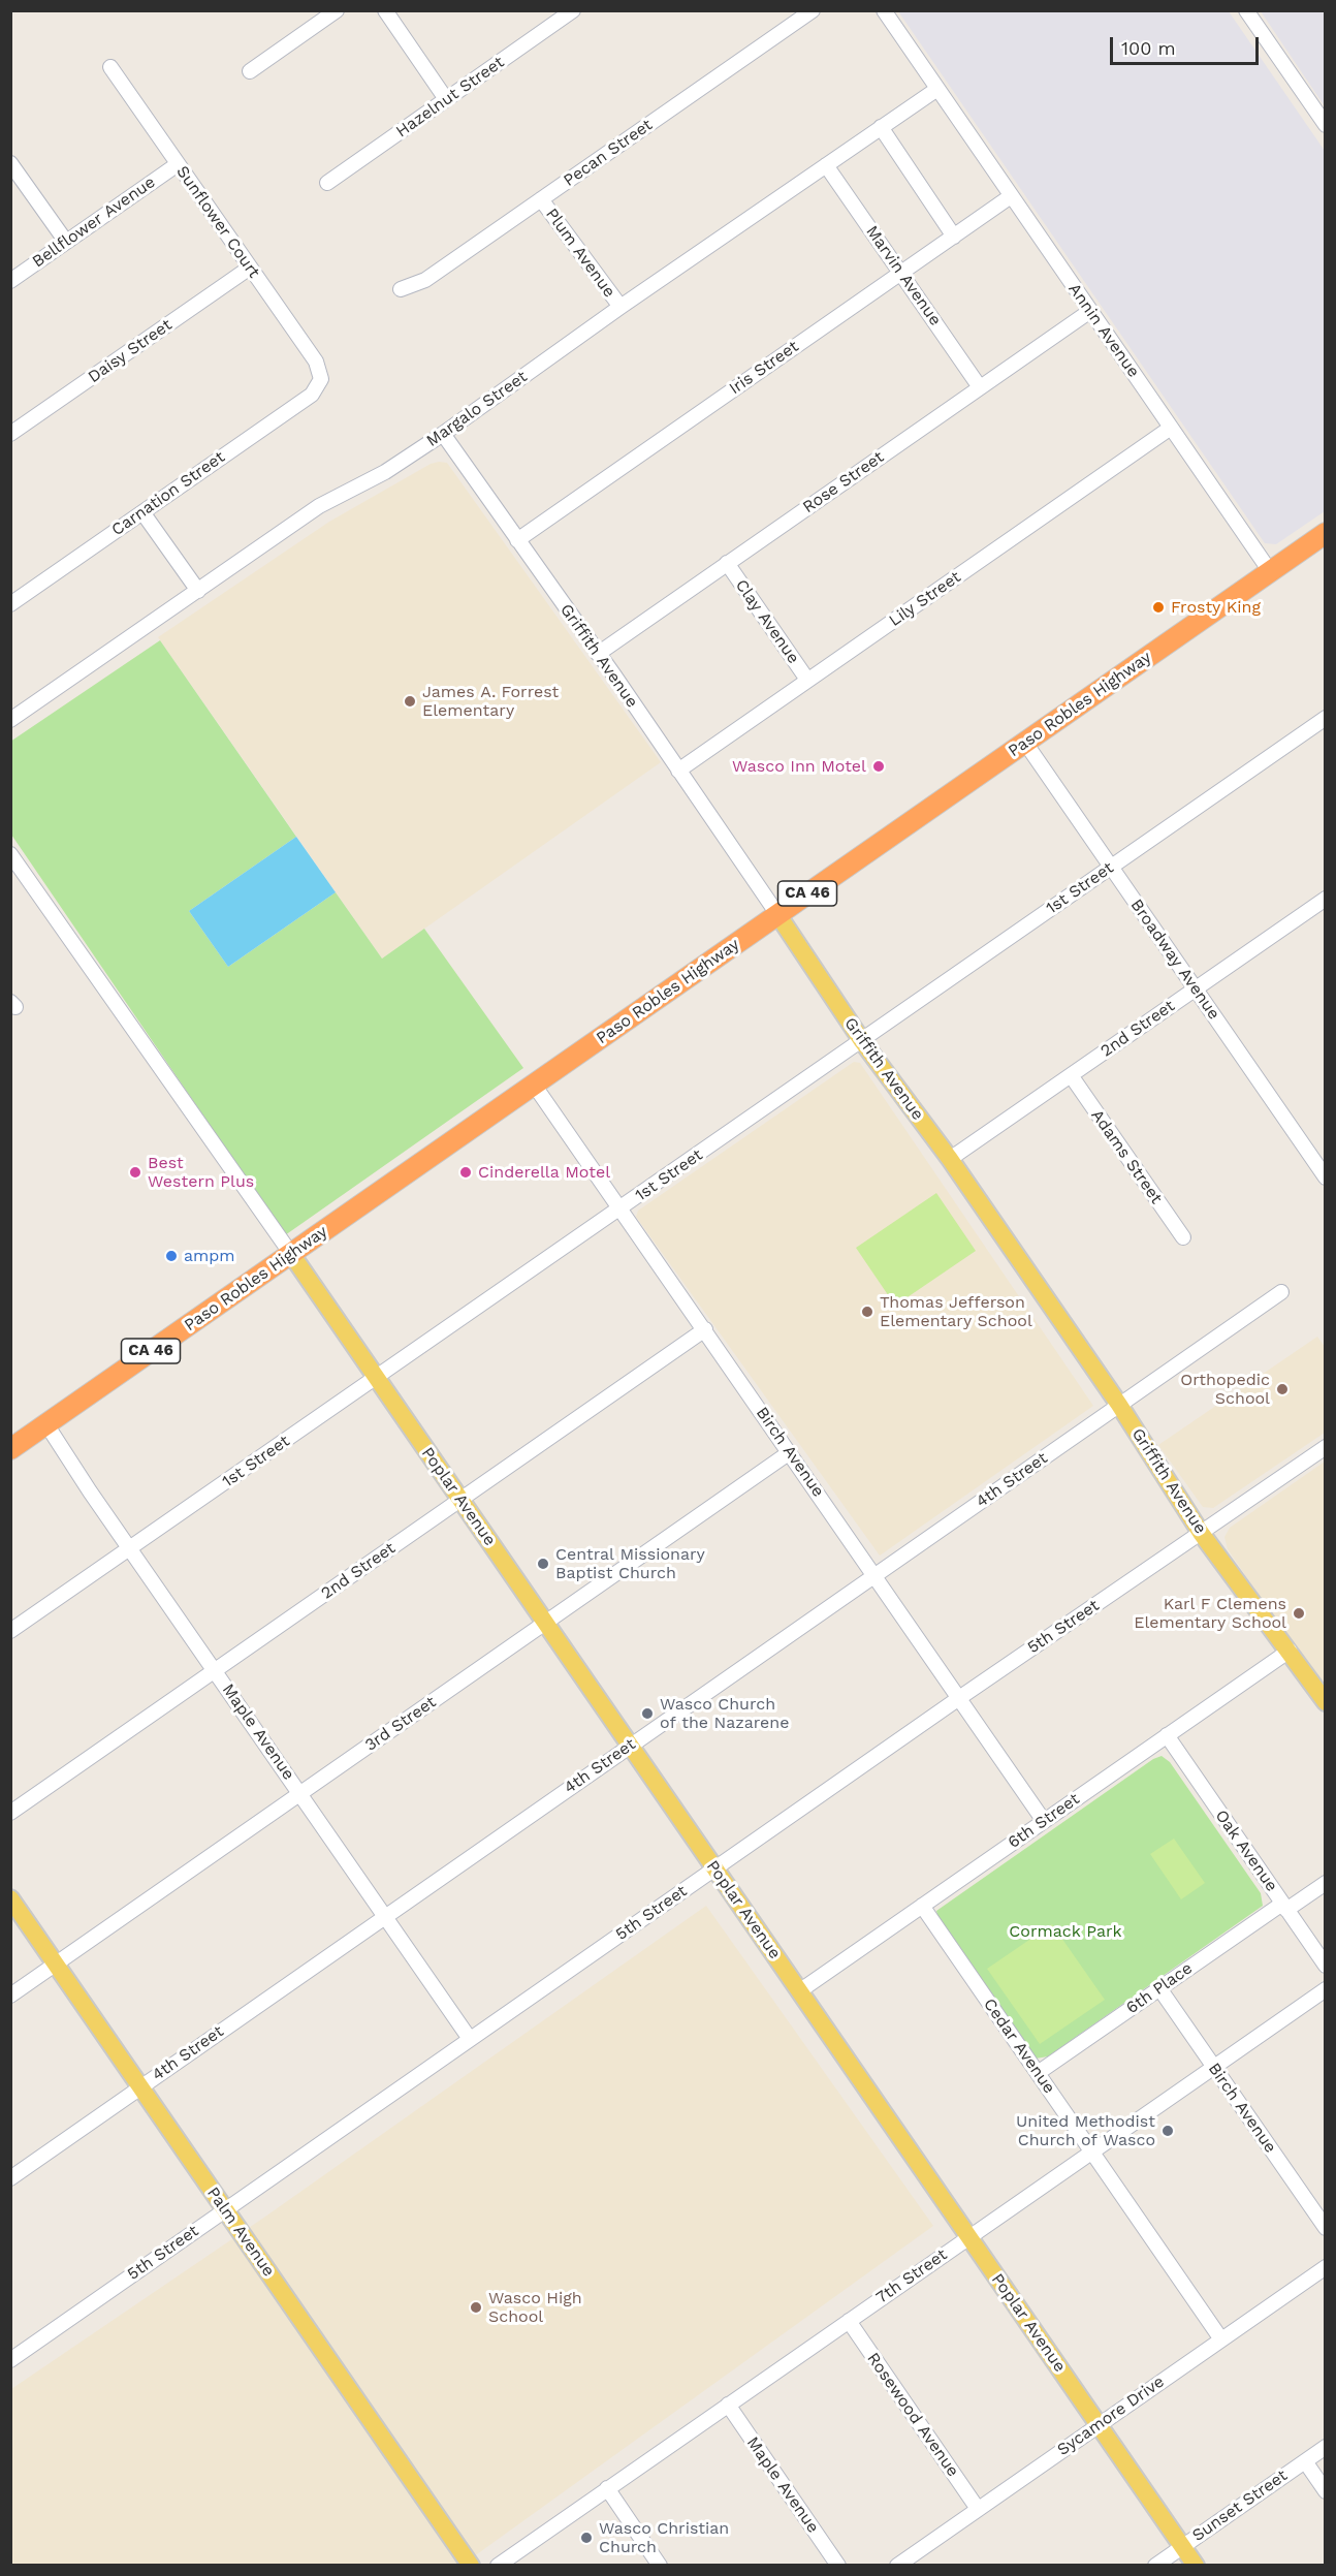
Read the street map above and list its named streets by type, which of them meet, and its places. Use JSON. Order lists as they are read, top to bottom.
{
  "streets": {
    "highway": ["Paso Robles Highway", "CA 46"],
    "main road": ["Griffith Avenue", "Poplar Avenue", "Palm Avenue"],
    "street": [
      "Hazelnut Street",
      "Pecan Street",
      "Bellflower Avenue",
      "Sunflower Court",
      "Plum Avenue",
      "Marvin Avenue",
      "Annin Avenue",
      "Daisy Street",
      "Iris Street",
      "Margalo Street",
      "Rose Street",
      "Carnation Street",
      "Lily Street",
      "Clay Avenue",
      "1st Street",
      "Broadway Avenue",
      "2nd Street",
      "Adams Street",
      "Birch Avenue",
      "4th Street",
      "5th Street",
      "3rd Street",
      "Maple Avenue",
      "6th Street",
      "Oak Avenue",
      "6th Place",
      "Cedar Avenue",
      "7th Street",
      "Rosewood Avenue",
      "Sycamore Drive",
      "Sunset Street"
    ]
  },
  "crossings": [
    ["Pecan Street", "Plum Avenue"],
    ["Bellflower Avenue", "Sunflower Court"],
    ["Sunflower Court", "Daisy Street"],
    ["Sunflower Court", "Carnation Street"],
    ["Plum Avenue", "Margalo Street"],
    ["Marvin Avenue", "Iris Street"],
    ["Marvin Avenue", "Margalo Street"],
    ["Marvin Avenue", "Rose Street"],
    ["Annin Avenue", "Iris Street"],
    ["Annin Avenue", "Margalo Street"],
    ["Annin Avenue", "Rose Street"],
    ["Annin Avenue", "Lily Street"],
    ["Annin Avenue", "Paso Robles Highway"],
    ["Iris Street", "Griffith Avenue"],
    ["Margalo Street", "Griffith Avenue"],
    ["Rose Street", "Clay Avenue"],
    ["Rose Street", "Griffith Avenue"],
    ["Lily Street", "Clay Avenue"],
    ["Lily Street", "Griffith Avenue"],
    ["Griffith Avenue", "Paso Robles Highway"],
    ["Griffith Avenue", "1st Street"],
    ["Griffith Avenue", "2nd Street"],
    ["Griffith Avenue", "4th Street"],
    ["Griffith Avenue", "5th Street"],
    ["Griffith Avenue", "6th Street"],
    ["Paso Robles Highway", "Broadway Avenue"],
    ["Paso Robles Highway", "Birch Avenue"],
    ["Paso Robles Highway", "Poplar Avenue"],
    ["Paso Robles Highway", "Maple Avenue"],
    ["1st Street", "Broadway Avenue"],
    ["1st Street", "Birch Avenue"],
    ["1st Street", "Poplar Avenue"],
    ["1st Street", "Maple Avenue"],
    ["Broadway Avenue", "2nd Street"],
    ["2nd Street", "Adams Street"],
    ["2nd Street", "Birch Avenue"],
    ["2nd Street", "Poplar Avenue"],
    ["2nd Street", "Maple Avenue"],
    ["Birch Avenue", "4th Street"],
    ["Birch Avenue", "5th Street"],
    ["Birch Avenue", "3rd Street"],
    ["Birch Avenue", "6th Street"],
    ["Birch Avenue", "6th Place"],
    ["Birch Avenue", "7th Street"],
    ["4th Street", "Poplar Avenue"],
    ["4th Street", "Maple Avenue"],
    ["4th Street", "Palm Avenue"],
    ["Poplar Avenue", "5th Street"],
    ["Poplar Avenue", "3rd Street"],
    ["Poplar Avenue", "6th Street"],
    ["Poplar Avenue", "7th Street"],
    ["Poplar Avenue", "Sycamore Drive"],
    ["Poplar Avenue", "Sunset Street"],
    ["5th Street", "Maple Avenue"],
    ["5th Street", "Palm Avenue"],
    ["3rd Street", "Maple Avenue"],
    ["3rd Street", "Palm Avenue"],
    ["Maple Avenue", "7th Street"],
    ["6th Street", "Oak Avenue"],
    ["6th Street", "Cedar Avenue"],
    ["Oak Avenue", "6th Place"],
    ["6th Place", "Cedar Avenue"],
    ["Cedar Avenue", "7th Street"],
    ["Cedar Avenue", "Sycamore Drive"],
    ["7th Street", "Rosewood Avenue"],
    ["Rosewood Avenue", "Sycamore Drive"]
  ],
  "parks": ["Cormack Park"],
  "places": [
    "Frosty King",
    "James A. Forrest Elementary",
    "Wasco Inn Motel",
    "Best Western Plus",
    "Cinderella Motel",
    "ampm",
    "Thomas Jefferson Elementary School",
    "Orthopedic School",
    "Central Missionary Baptist Church",
    "Karl F Clemens Elementary School",
    "Wasco Church of the Nazarene",
    "United Methodist Church of Wasco",
    "Wasco High School",
    "Wasco Christian Church"
  ],
  "scale_bar": "100 m"
}
